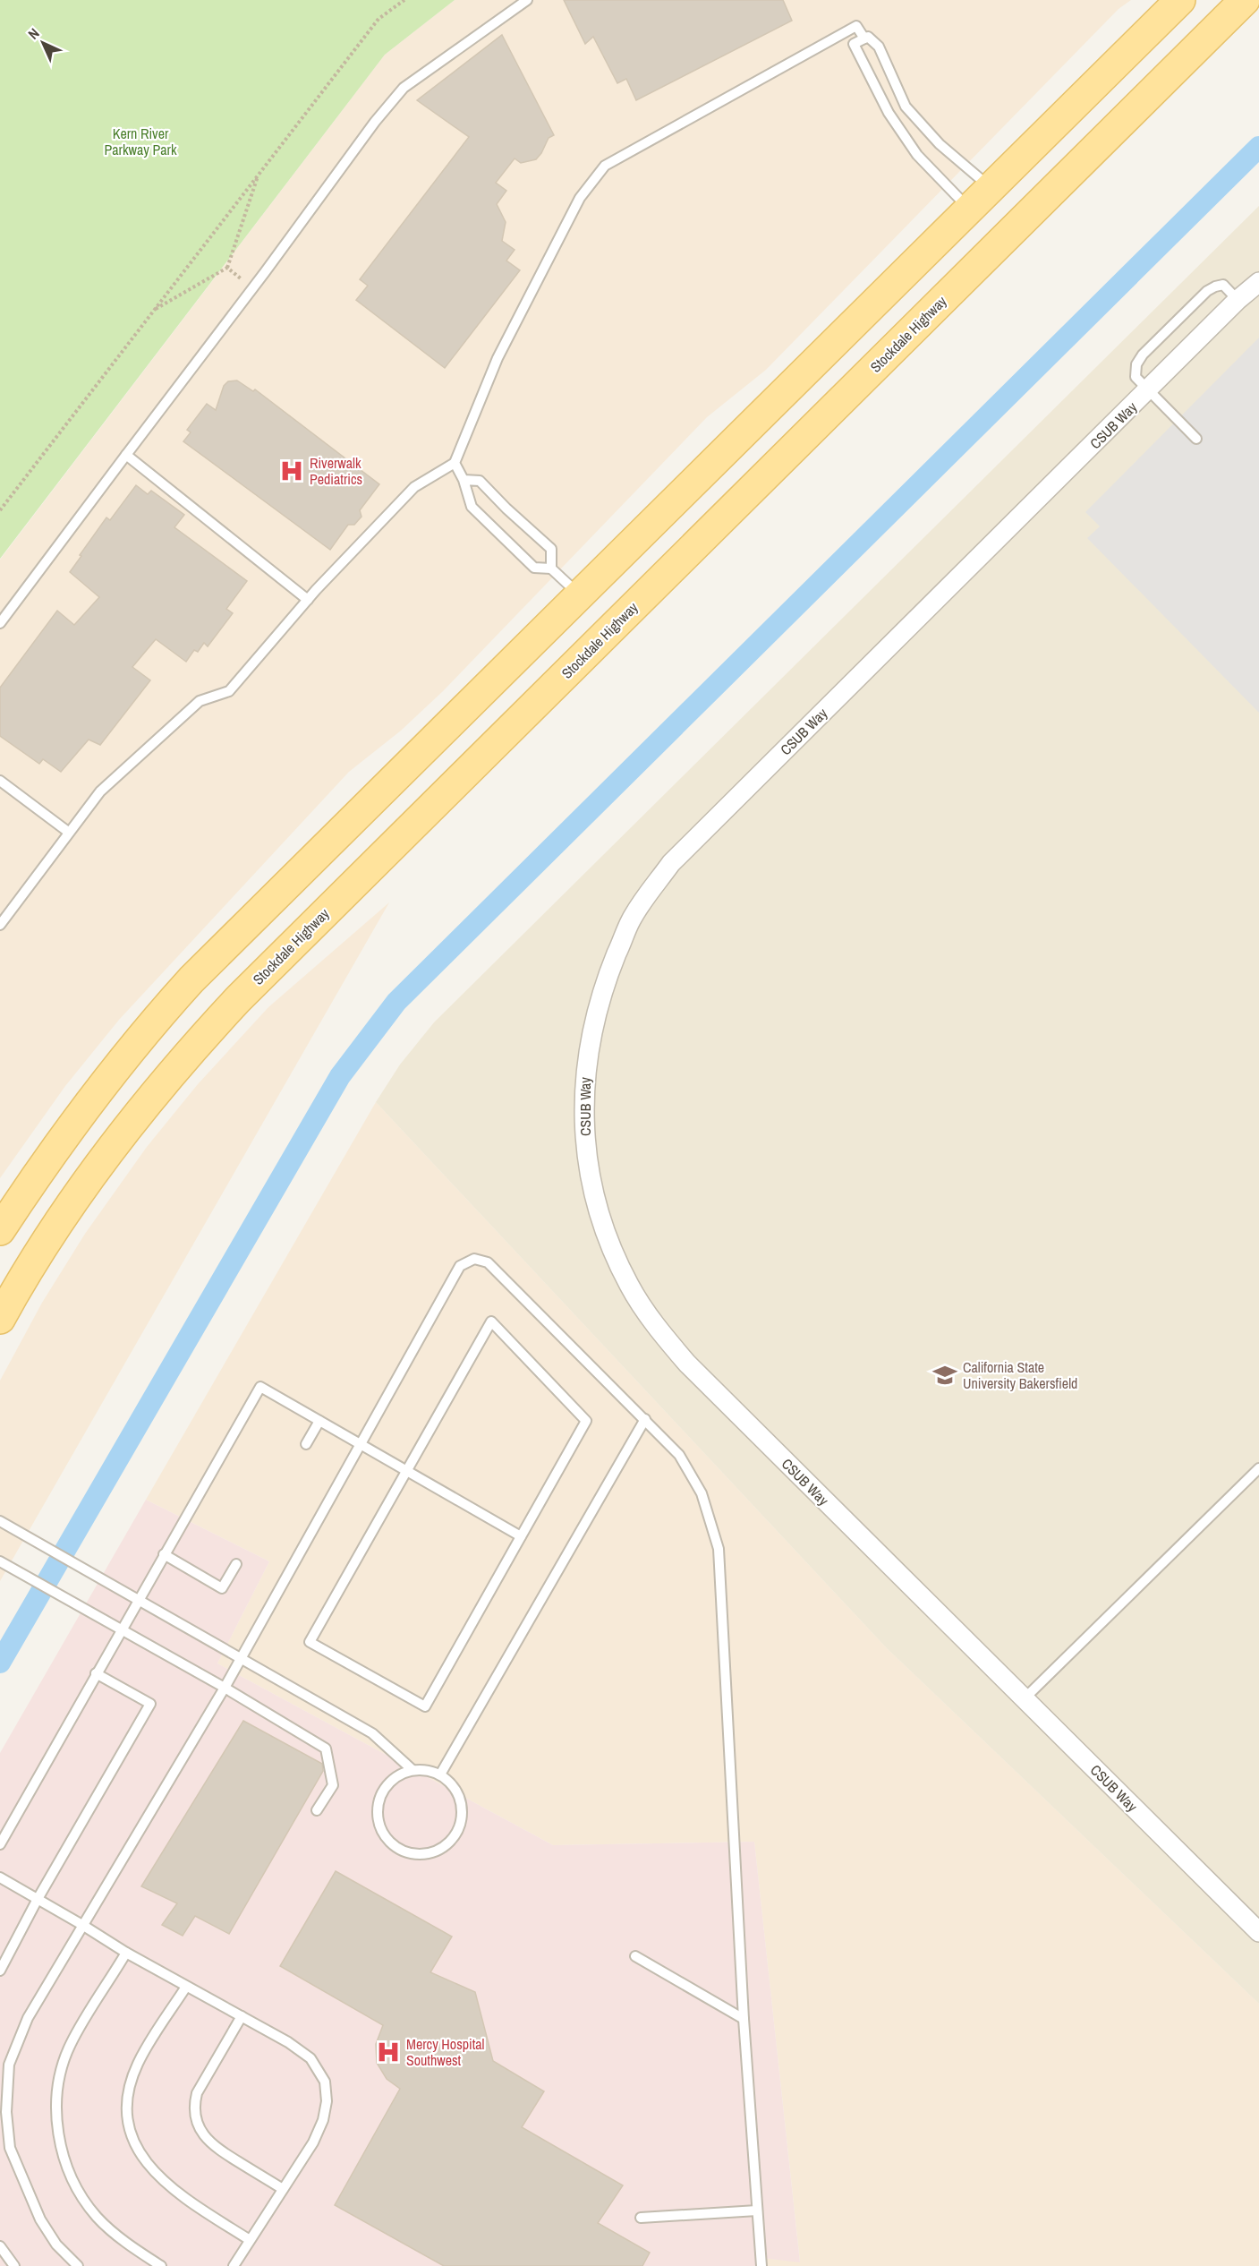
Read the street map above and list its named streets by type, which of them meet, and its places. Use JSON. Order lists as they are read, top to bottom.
{
  "streets": {
    "main road": ["Stockdale Highway"],
    "street": ["CSUB Way"]
  },
  "parks": ["Kern River Parkway Park"],
  "places": {
    "hospital": ["Riverwalk Pediatrics", "Mercy Hospital Southwest"],
    "school or university": ["California State University Bakersfield"]
  },
  "north": "top left"
}
